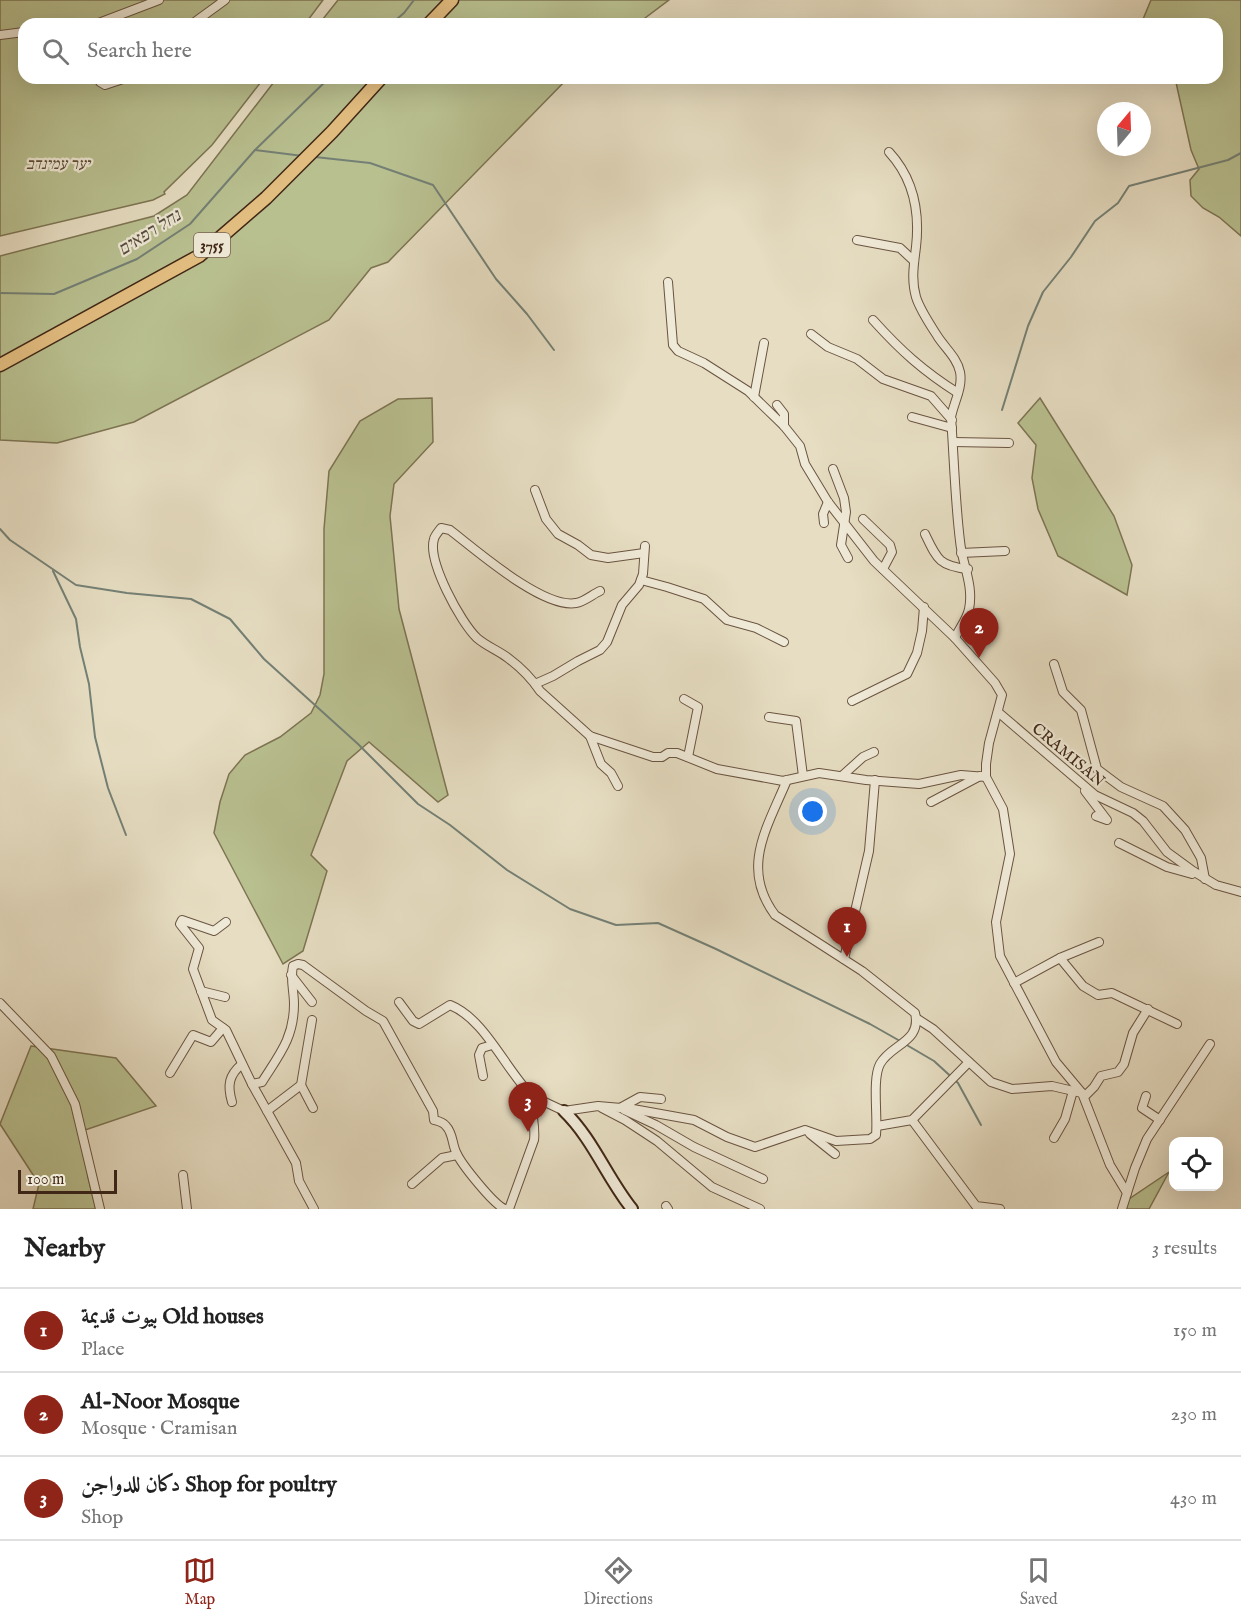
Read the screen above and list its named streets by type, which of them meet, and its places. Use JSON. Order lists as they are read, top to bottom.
{
  "streets": {
    "main road": ["3755"],
    "street": ["CRAMISAN"]
  },
  "water": ["נחל רפאים"],
  "parks": ["יער עמינדב"],
  "scale_bar": "100 m",
  "north": "top",
  "page": {
    "search": "Search here",
    "pins": ["2", "1", "3"],
    "scale": "100 m",
    "heading": ["Nearby", "3 results"],
    "list": [
      {
        "mark": "1",
        "name": "بيوت قديمة Old houses",
        "note": "Place",
        "value": "150 m"
      },
      {
        "mark": "2",
        "name": "Al-Noor Mosque",
        "note": "Mosque · Cramisan",
        "value": "230 m"
      },
      {
        "mark": "3",
        "name": "دكان للدواجن Shop for poultry",
        "note": "Shop",
        "value": "430 m"
      }
    ],
    "nav": ["Map", "Directions", "Saved"]
  }
}
